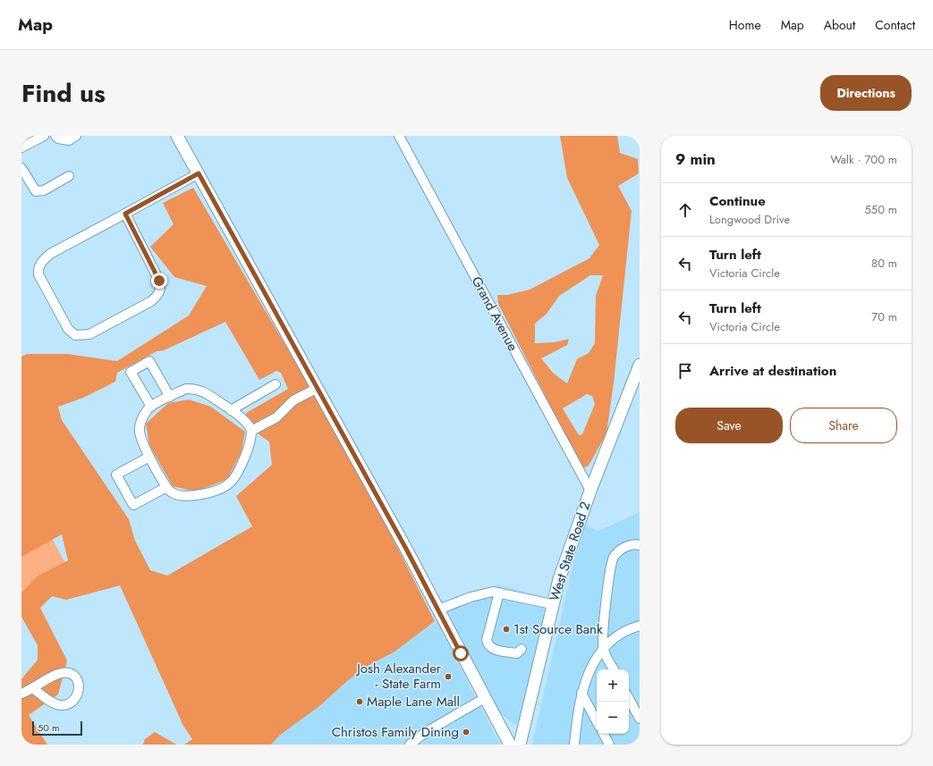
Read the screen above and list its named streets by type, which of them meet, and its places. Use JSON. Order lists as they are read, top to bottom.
{
  "streets": {
    "main road": ["West State Road 2"],
    "street": ["Grand Avenue"]
  },
  "crossings": [
    ["Grand Avenue", "West State Road 2"]
  ],
  "places": [
    "1st Source Bank",
    "Josh Alexander - State Farm",
    "Maple Lane Mall",
    "Christos Family Dining"
  ],
  "scale_bar": "50 m",
  "page": {
    "header": "Map",
    "nav": [
      "Home",
      "Map",
      "About",
      "Contact"
    ],
    "title": "Find us",
    "buttons": [
      "Directions",
      ["Save", "Share"]
    ],
    "heading": ["9 min", "Walk · 700 m"],
    "list": [
      ["Continue", "Longwood Drive", "550 m"],
      ["Turn left", "Victoria Circle", "80 m"],
      ["Turn left", "Victoria Circle", "70 m"],
      "Arrive at destination"
    ],
    "map_buttons": ["+", "−"],
    "scale": "50 m"
  }
}
